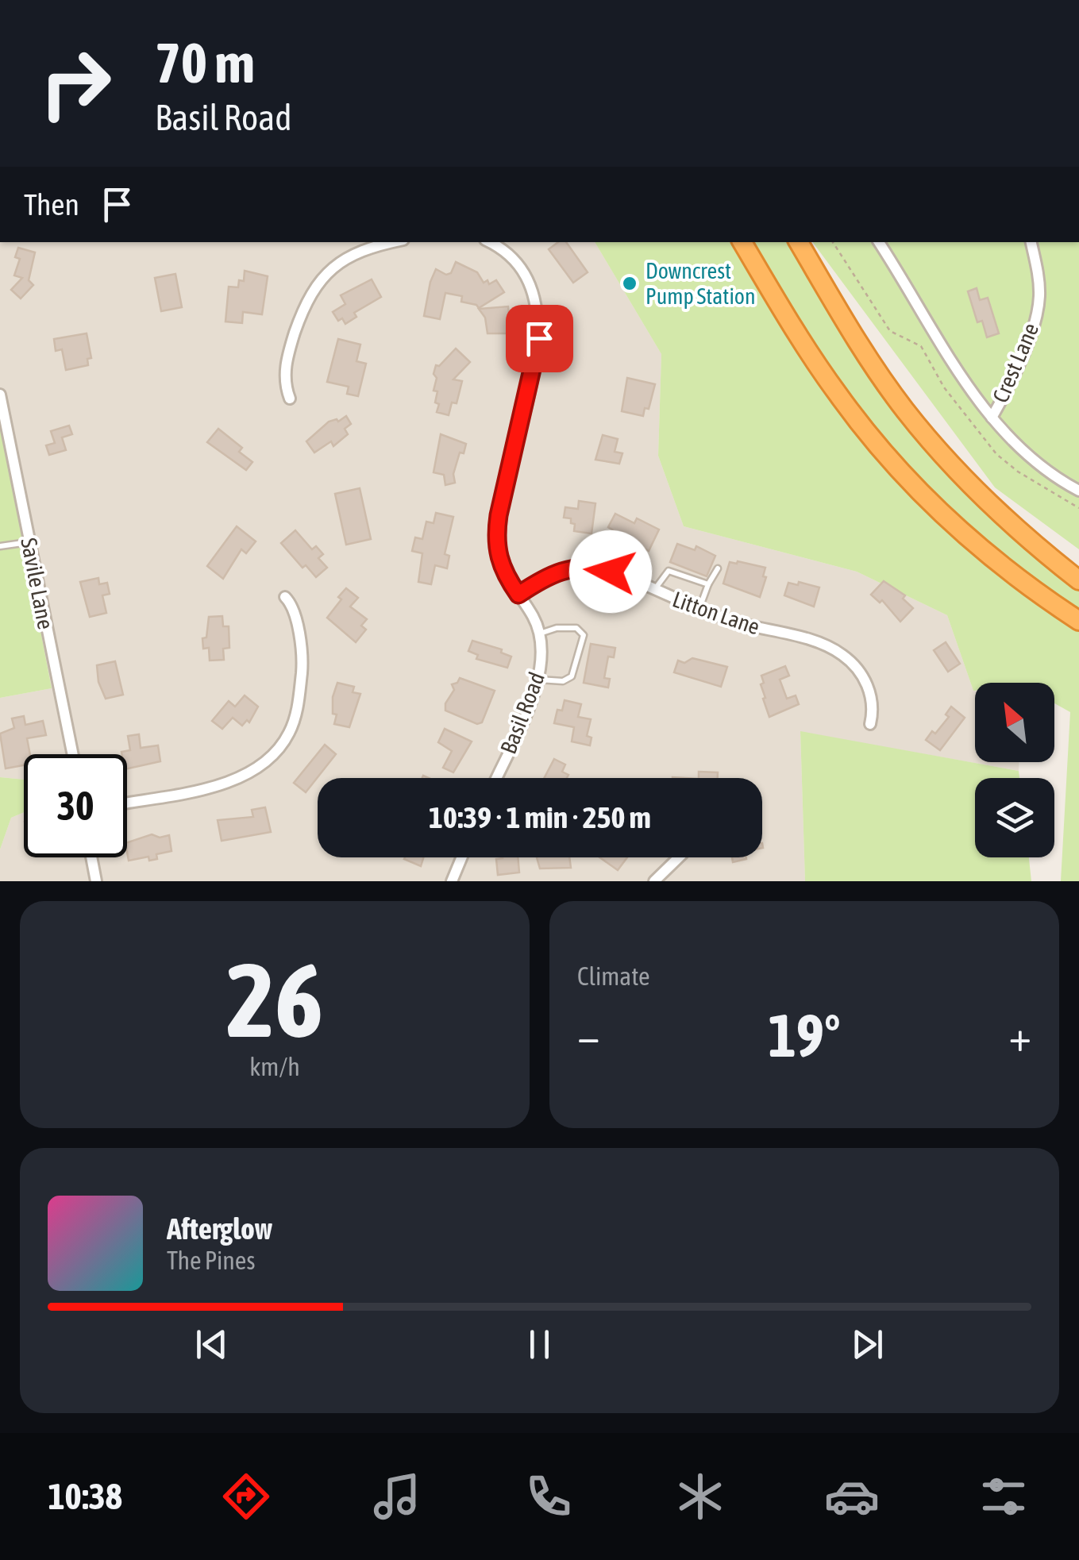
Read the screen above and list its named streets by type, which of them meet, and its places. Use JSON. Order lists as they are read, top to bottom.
{
  "streets": {
    "street": [
      "Crest Lane",
      "Savile Lane",
      "Litton Lane",
      "Basil Road"
    ]
  },
  "crossings": [
    ["Litton Lane", "Basil Road"]
  ],
  "places": ["Downcrest Pump Station"],
  "north": "top left",
  "page": {
    "turn": ["70 m", "Basil Road"],
    "then": "Then",
    "limit": "30",
    "trip": "10:39 · 1 min · 250 m",
    "tile": [
      ["26", "km/h"],
      "Climate"
    ],
    "heat": ["−", "19°", "+"],
    "song": ["Afterglow", "The Pines"],
    "tabs": "10:38"
  }
}
